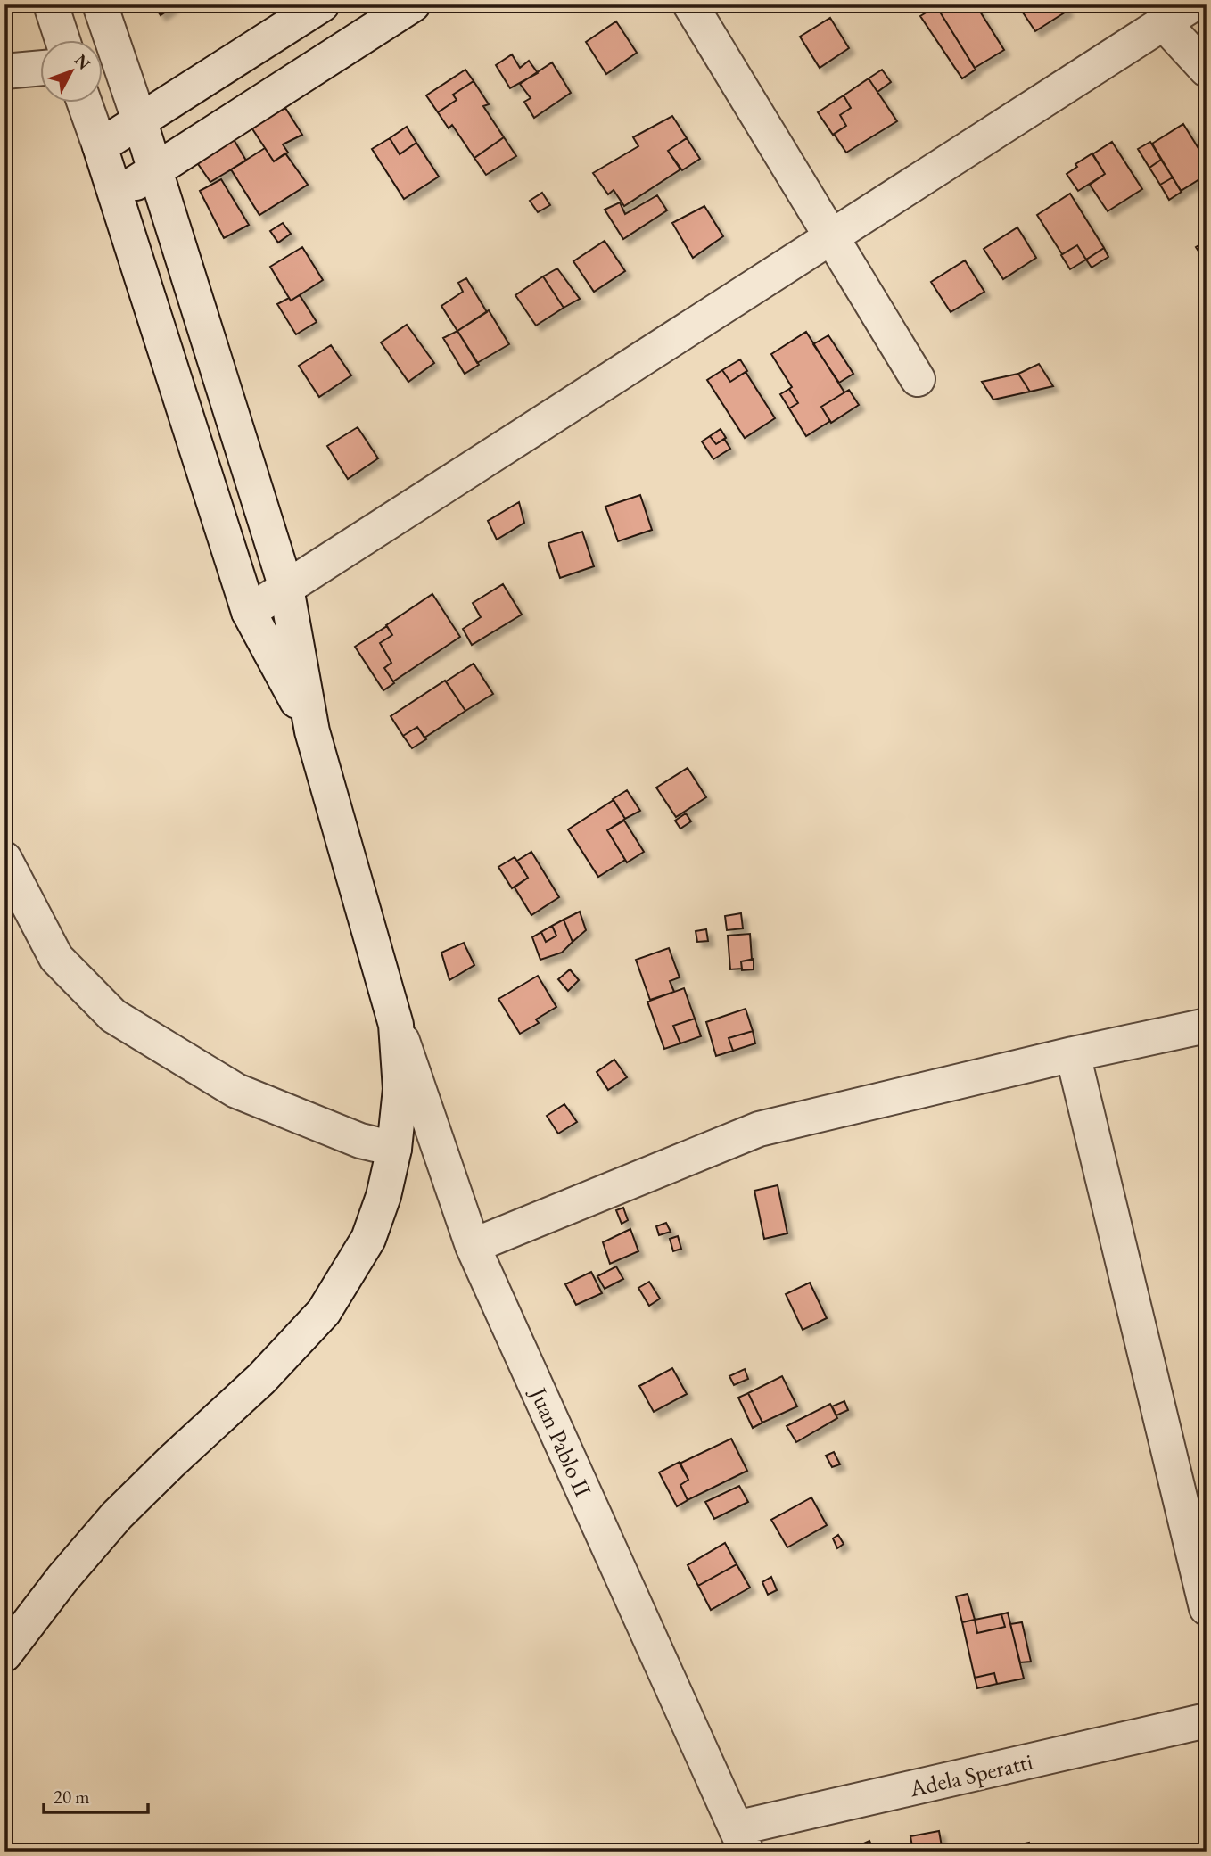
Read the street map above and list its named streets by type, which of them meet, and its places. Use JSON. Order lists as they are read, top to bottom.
{
  "streets": {
    "street": ["Juan Pablo II", "Adela Speratti"]
  },
  "crossings": [
    ["Juan Pablo II", "Adela Speratti"]
  ],
  "scale_bar": "20 m",
  "north": "top right"
}
